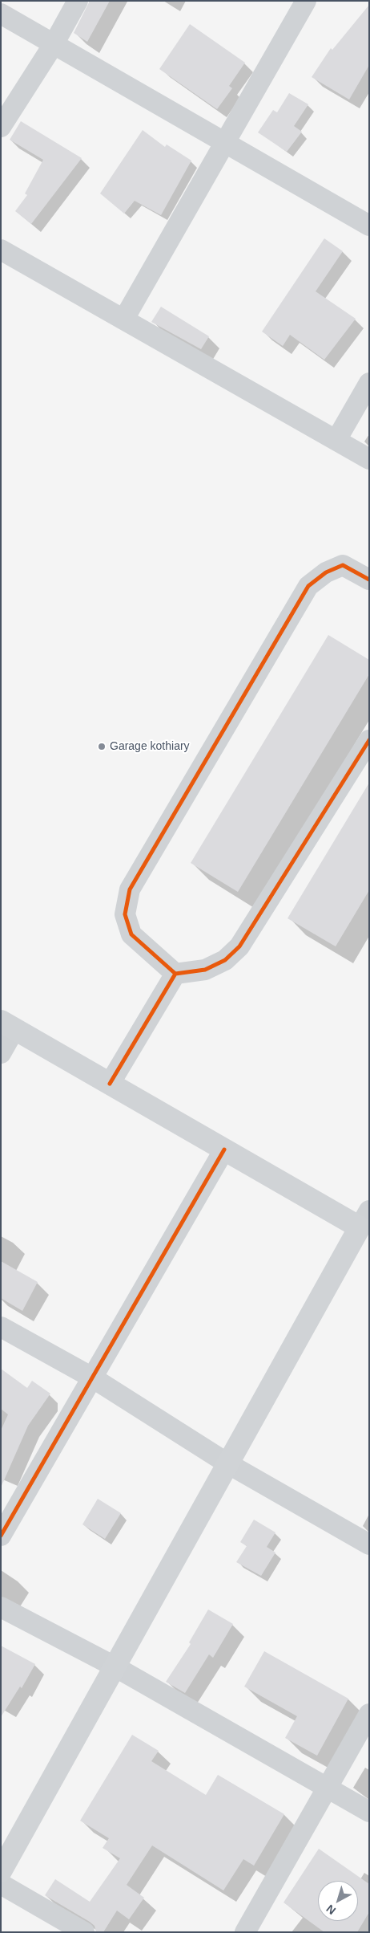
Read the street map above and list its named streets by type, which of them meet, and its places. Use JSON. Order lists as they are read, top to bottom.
{
  "places": ["Garage kothiary"],
  "north": "bottom left"
}
